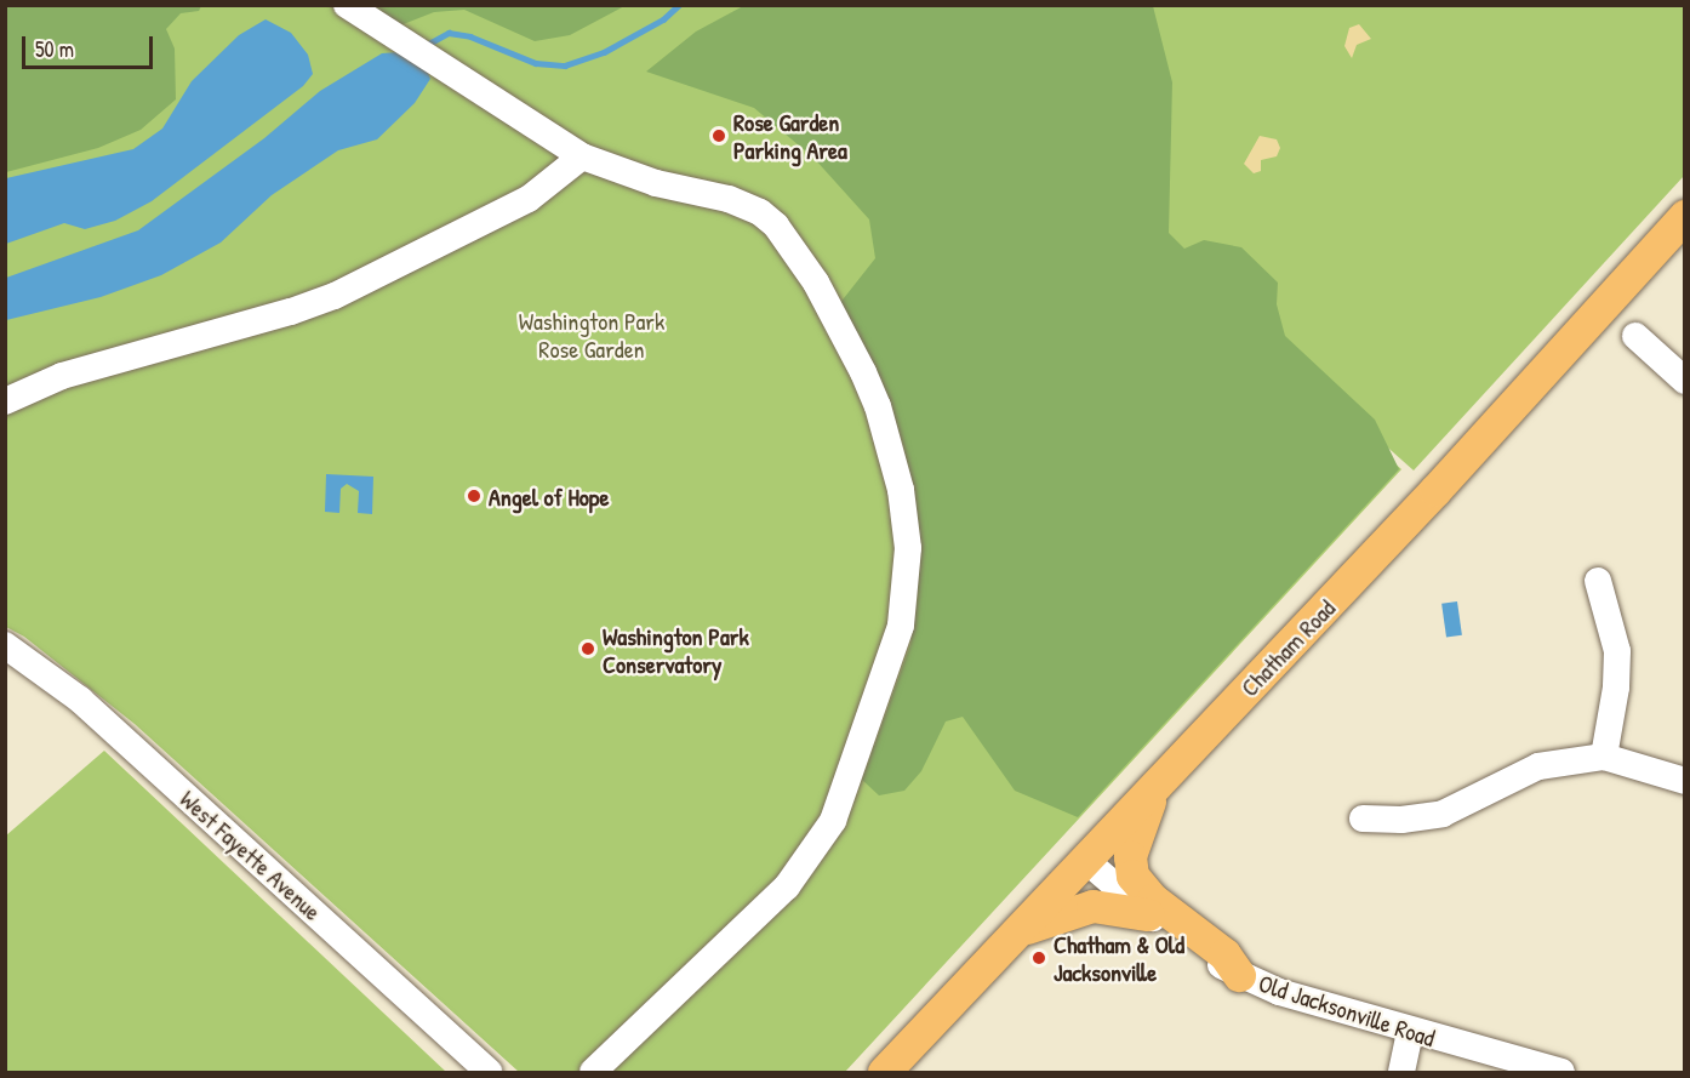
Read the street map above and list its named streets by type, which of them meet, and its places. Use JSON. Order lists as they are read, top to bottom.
{
  "streets": {
    "main road": ["Chatham Road"],
    "street": ["West Fayette Avenue", "Old Jacksonville Road"]
  },
  "crossings": [
    ["Chatham Road", "Old Jacksonville Road"]
  ],
  "parks": ["Washington Park Rose Garden"],
  "places": [
    "Rose Garden Parking Area",
    "Angel of Hope",
    "Washington Park Conservatory",
    "Chatham & Old Jacksonville"
  ],
  "scale_bar": "50 m"
}
